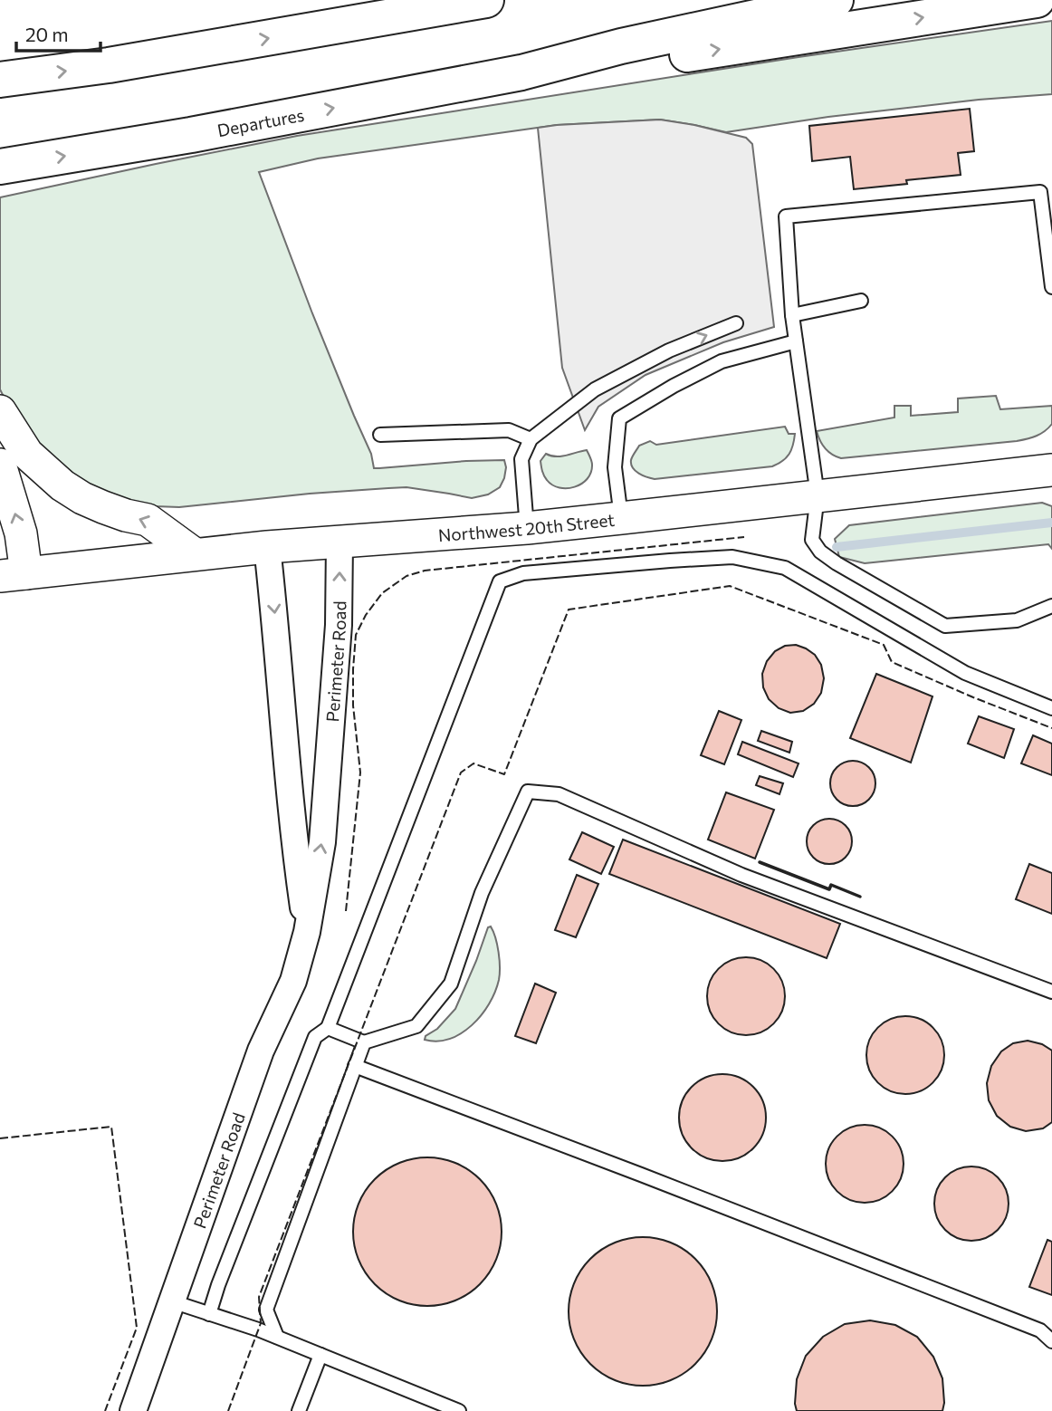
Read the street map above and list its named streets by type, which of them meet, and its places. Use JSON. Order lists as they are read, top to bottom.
{
  "streets": {
    "main road": ["Departures"],
    "street": ["Northwest 20th Street", "Perimeter Road"]
  },
  "crossings": [
    ["Northwest 20th Street", "Perimeter Road"]
  ],
  "scale_bar": "20 m"
}
